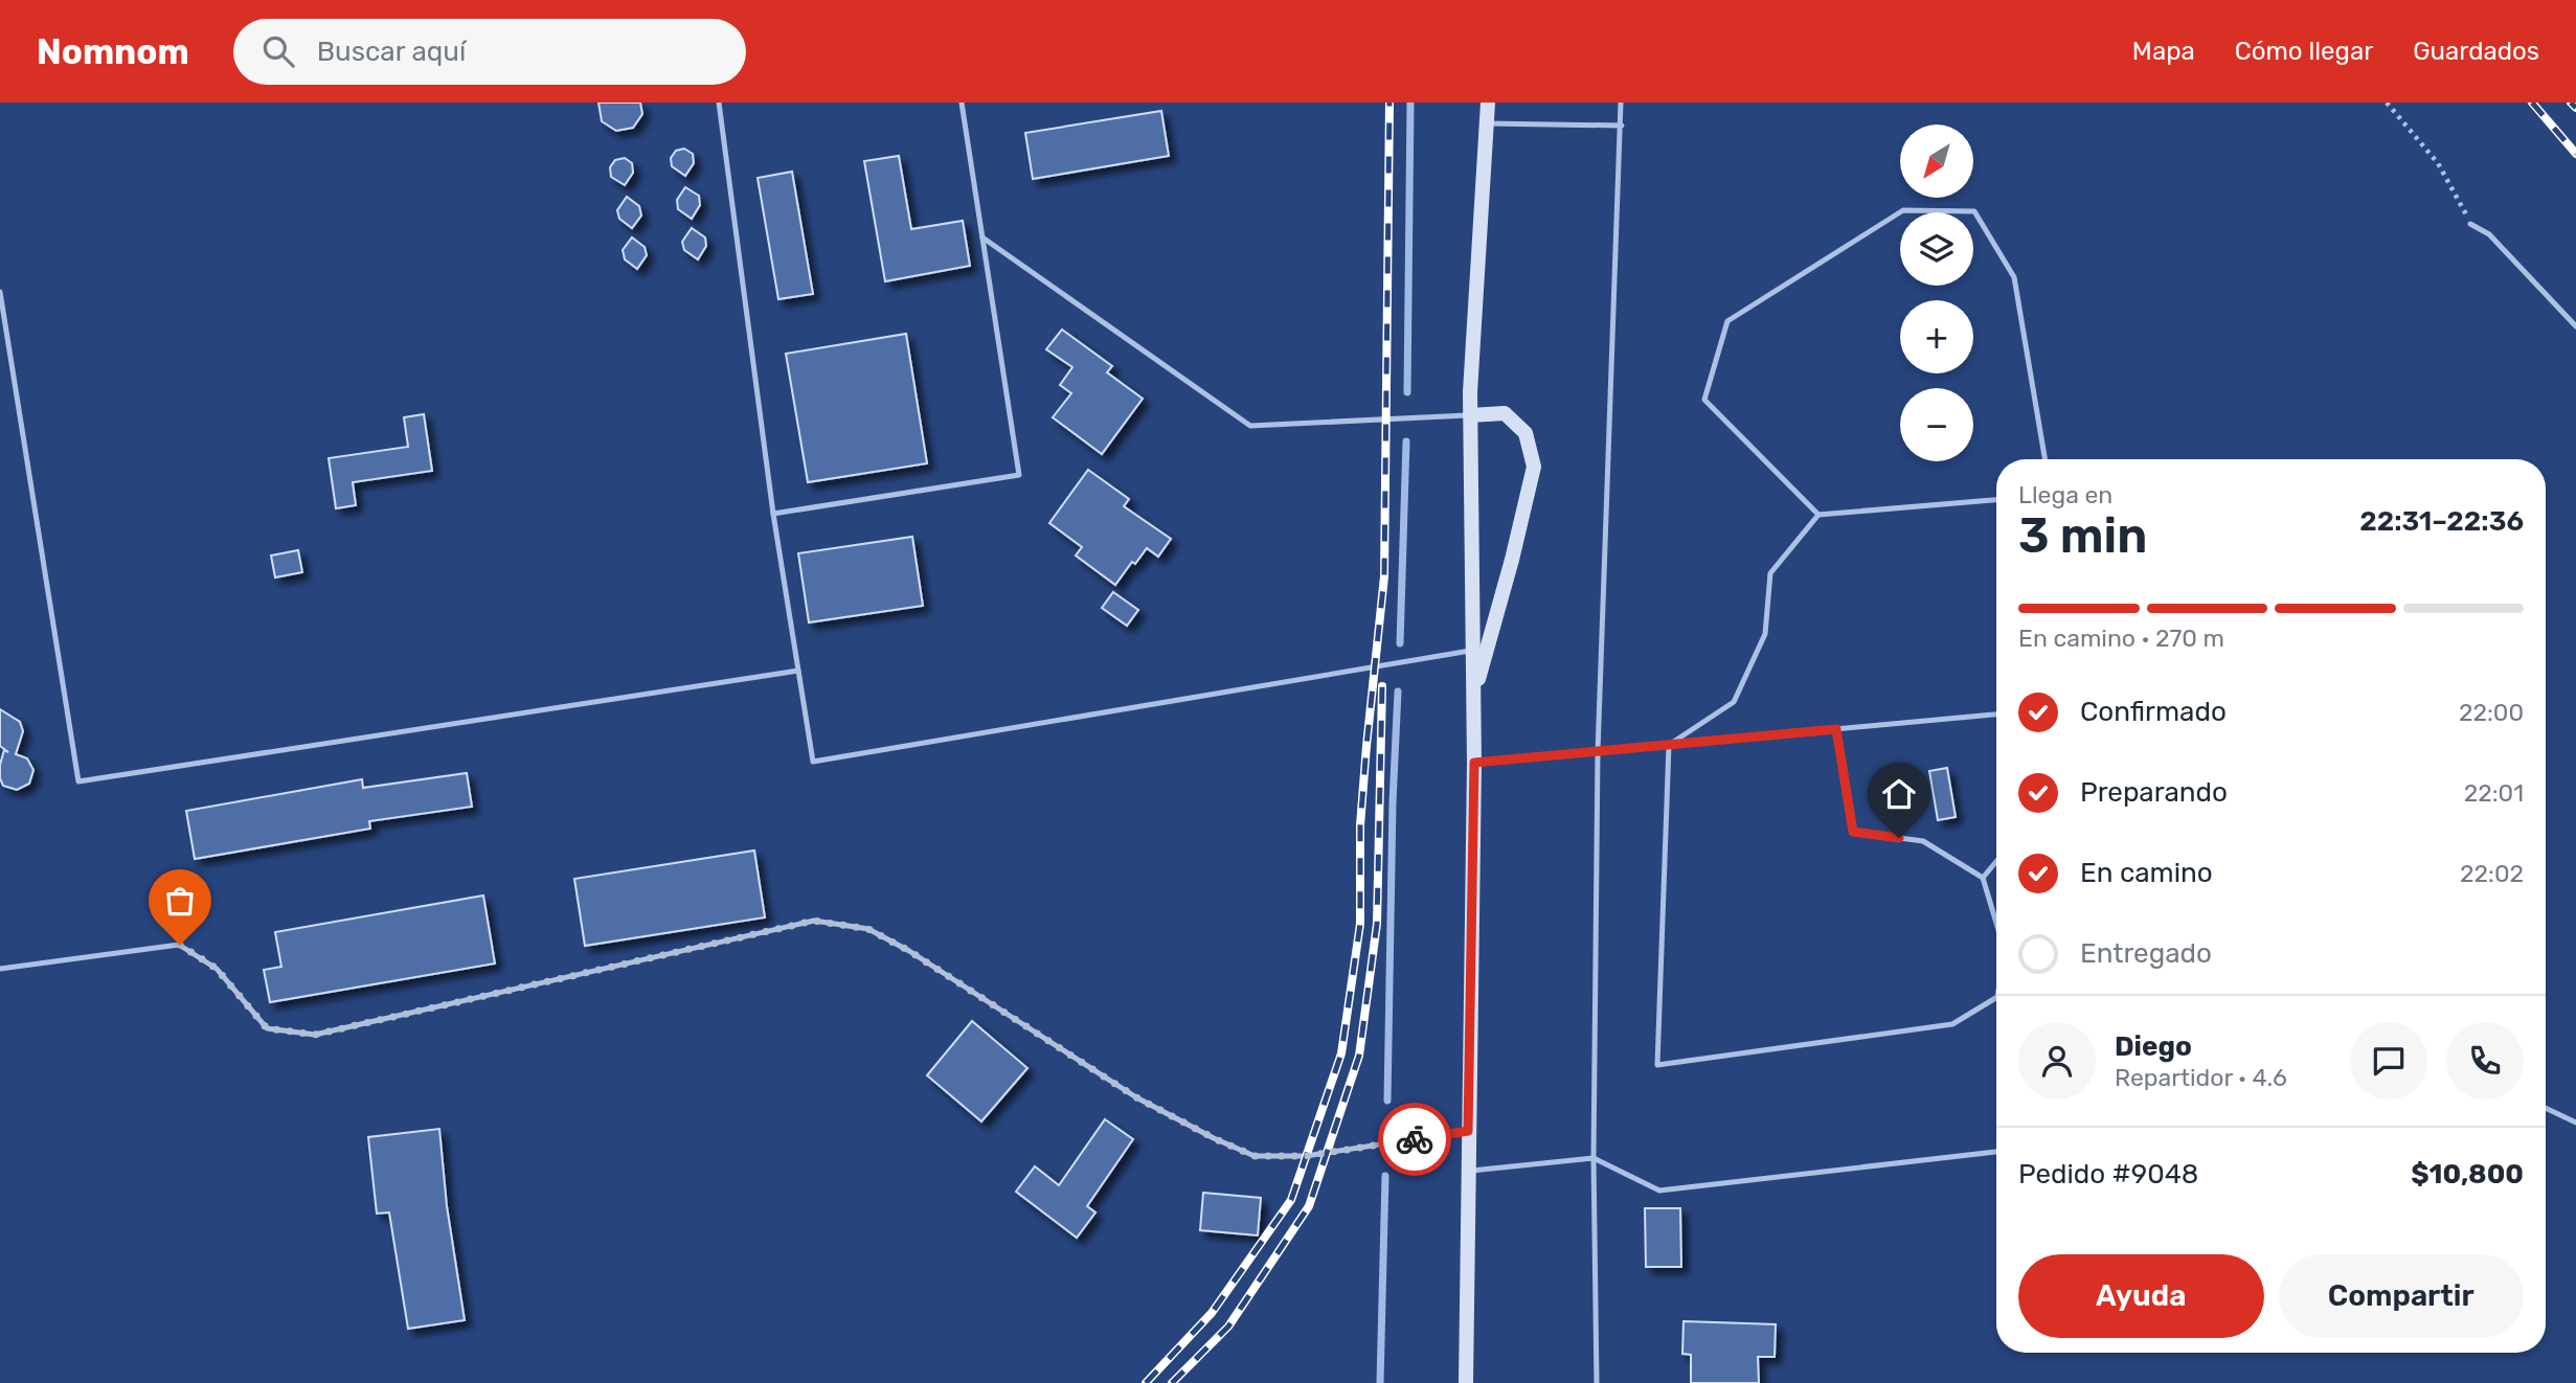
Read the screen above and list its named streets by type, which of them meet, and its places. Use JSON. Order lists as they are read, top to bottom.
{
  "north": "bottom left",
  "page": {
    "header": "Nomnom",
    "search": "Buscar aquí",
    "nav": ["Mapa", "Cómo llegar", "Guardados"],
    "map_buttons": ["+", "−"],
    "heading": ["3 min", "Llega en", "22:31–22:36"],
    "panel": [
      "Diego",
      "Repartidor · 4.6",
      "Pedido #9048",
      "$10,800"
    ],
    "bar": "En camino · 270 m",
    "list": [
      ["Confirmado", "22:00"],
      ["Preparando", "22:01"],
      ["En camino", "22:02"],
      "Entregado"
    ],
    "buttons": ["Ayuda", "Compartir"]
  }
}
